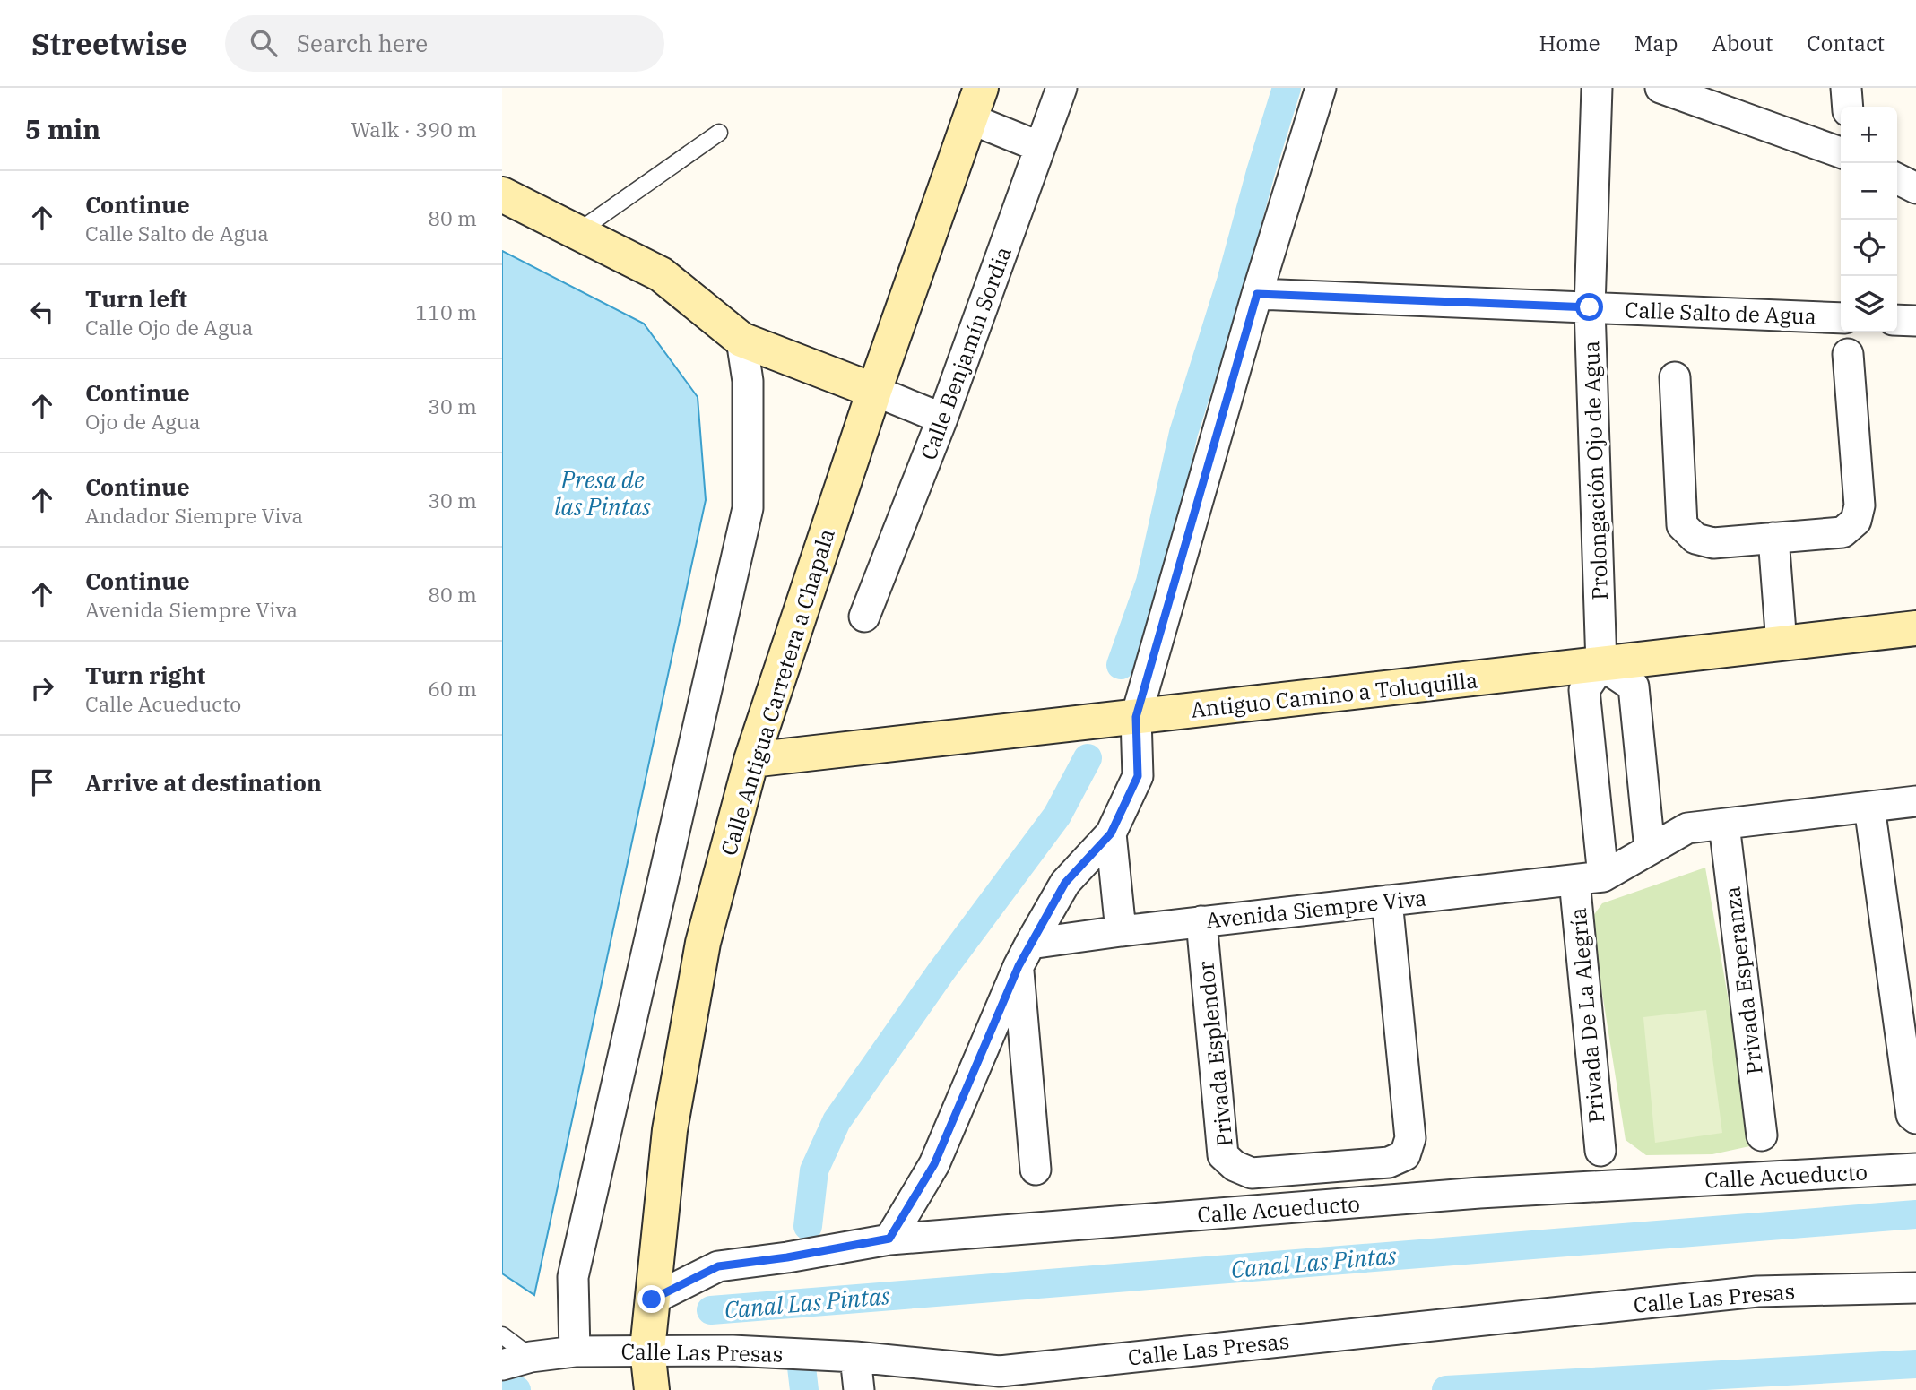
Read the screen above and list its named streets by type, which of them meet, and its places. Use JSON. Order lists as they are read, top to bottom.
{
  "streets": {
    "main road": ["Calle Antigua Carretera a Chapala", "Antiguo Camino a Toluquilla"],
    "street": [
      "Calle Salto de Agua",
      "Calle Benjamín Sordia",
      "Prolongación Ojo de Agua",
      "Avenida Siempre Viva",
      "Privada Esperanza",
      "Privada De La Alegría",
      "Privada Esplendor",
      "Calle Acueducto",
      "Calle Las Presas"
    ]
  },
  "crossings": [
    ["Calle Salto de Agua", "Prolongación Ojo de Agua"],
    ["Prolongación Ojo de Agua", "Antiguo Camino a Toluquilla"],
    ["Calle Antigua Carretera a Chapala", "Antiguo Camino a Toluquilla"],
    ["Calle Antigua Carretera a Chapala", "Calle Acueducto"],
    ["Calle Antigua Carretera a Chapala", "Calle Las Presas"],
    ["Avenida Siempre Viva", "Privada Esperanza"],
    ["Avenida Siempre Viva", "Privada De La Alegría"],
    ["Avenida Siempre Viva", "Privada Esplendor"]
  ],
  "water": ["Presa de las Pintas", "Canal Las Pintas"],
  "page": {
    "header": "Streetwise",
    "search": "Search here",
    "nav": [
      "Home",
      "Map",
      "About",
      "Contact"
    ],
    "heading": ["5 min", "Walk · 390 m"],
    "map_buttons": ["+", "−"],
    "list": [
      ["Continue", "Calle Salto de Agua", "80 m"],
      ["Turn left", "Calle Ojo de Agua", "110 m"],
      ["Continue", "Ojo de Agua", "30 m"],
      ["Continue", "Andador Siempre Viva", "30 m"],
      ["Continue", "Avenida Siempre Viva", "80 m"],
      ["Turn right", "Calle Acueducto", "60 m"],
      "Arrive at destination"
    ]
  }
}
